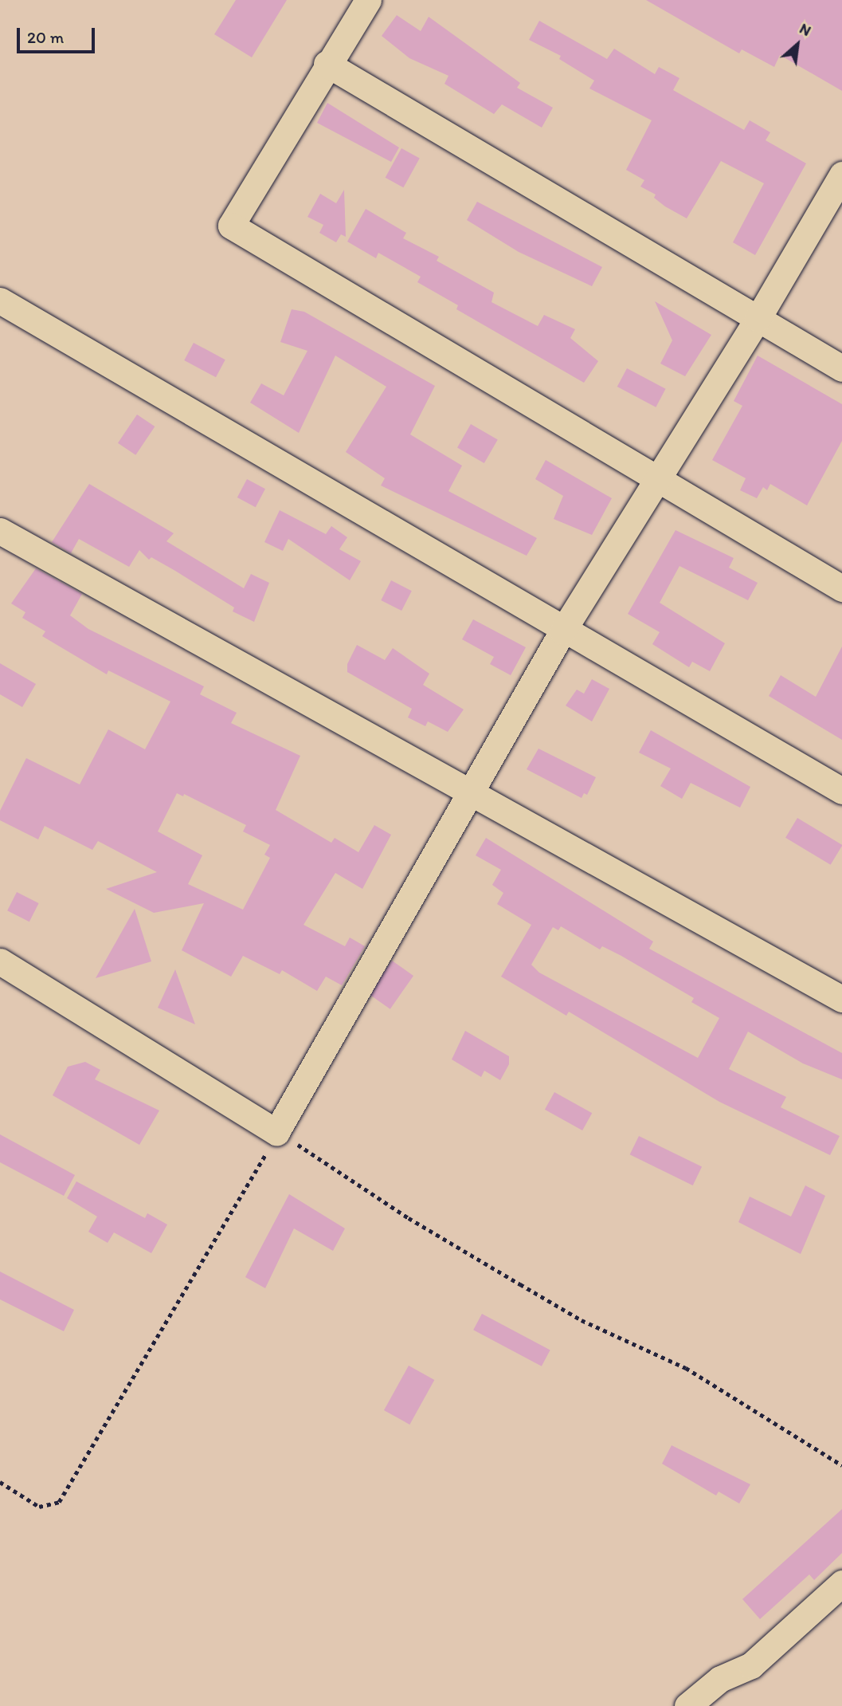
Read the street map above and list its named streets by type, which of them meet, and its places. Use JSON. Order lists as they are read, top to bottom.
{
  "scale_bar": "20 m",
  "north": "top right"
}
